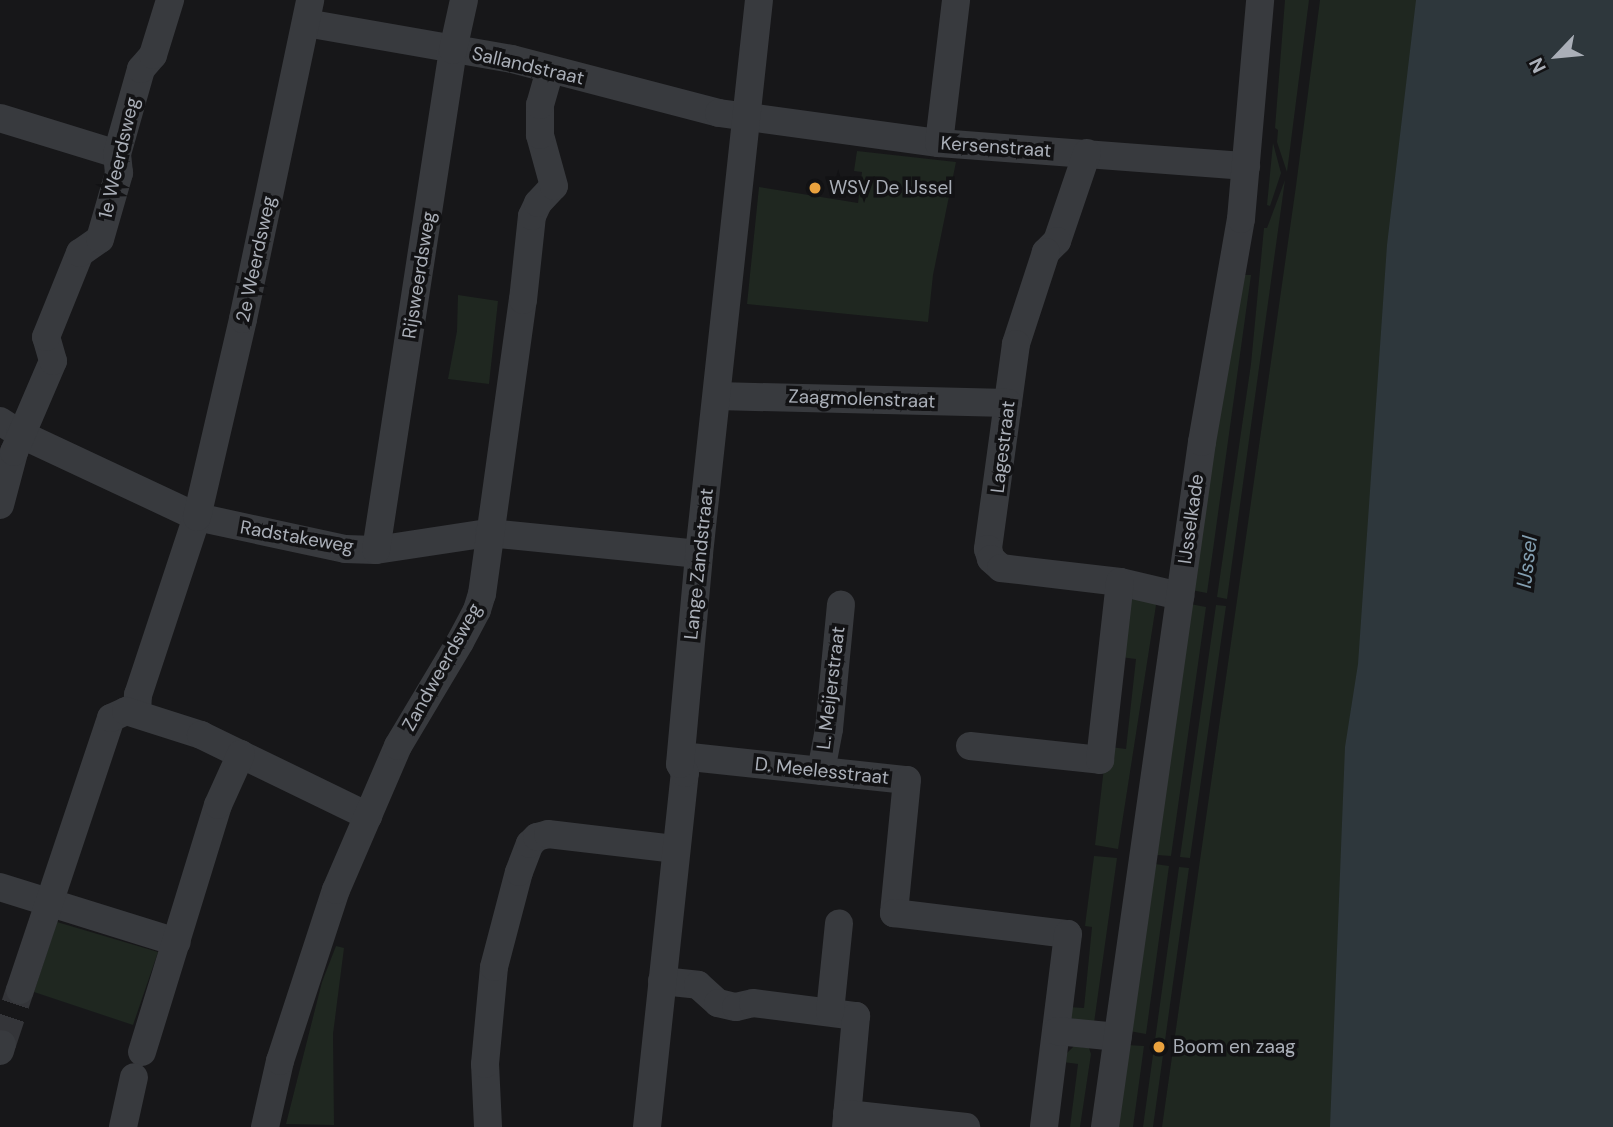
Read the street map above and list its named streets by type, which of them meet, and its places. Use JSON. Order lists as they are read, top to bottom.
{
  "streets": {
    "street": [
      "Sallandstraat",
      "Kersenstraat",
      "1e Weerdsweg",
      "2e Weerdsweg",
      "Rijsweerdsweg",
      "Zaagmolenstraat",
      "Lagestraat",
      "IJsselkade",
      "Radstakeweg",
      "Lange Zandstraat",
      "Zandweerdsweg",
      "L. Meijerstraat",
      "D. Meelesstraat"
    ]
  },
  "crossings": [
    ["Sallandstraat", "Kersenstraat"],
    ["Sallandstraat", "2e Weerdsweg"],
    ["Sallandstraat", "Rijsweerdsweg"],
    ["Sallandstraat", "Lange Zandstraat"],
    ["Sallandstraat", "Zandweerdsweg"],
    ["Kersenstraat", "Lagestraat"],
    ["Kersenstraat", "IJsselkade"],
    ["Kersenstraat", "Lange Zandstraat"],
    ["1e Weerdsweg", "Radstakeweg"],
    ["2e Weerdsweg", "Radstakeweg"],
    ["Rijsweerdsweg", "Radstakeweg"],
    ["Zaagmolenstraat", "Lagestraat"],
    ["Zaagmolenstraat", "Lange Zandstraat"],
    ["Lagestraat", "IJsselkade"],
    ["Radstakeweg", "Lange Zandstraat"],
    ["Radstakeweg", "Zandweerdsweg"],
    ["Lange Zandstraat", "D. Meelesstraat"],
    ["L. Meijerstraat", "D. Meelesstraat"]
  ],
  "water": ["IJssel"],
  "places": ["WSV De IJssel", "Boom en zaag"],
  "north": "bottom left"
}
